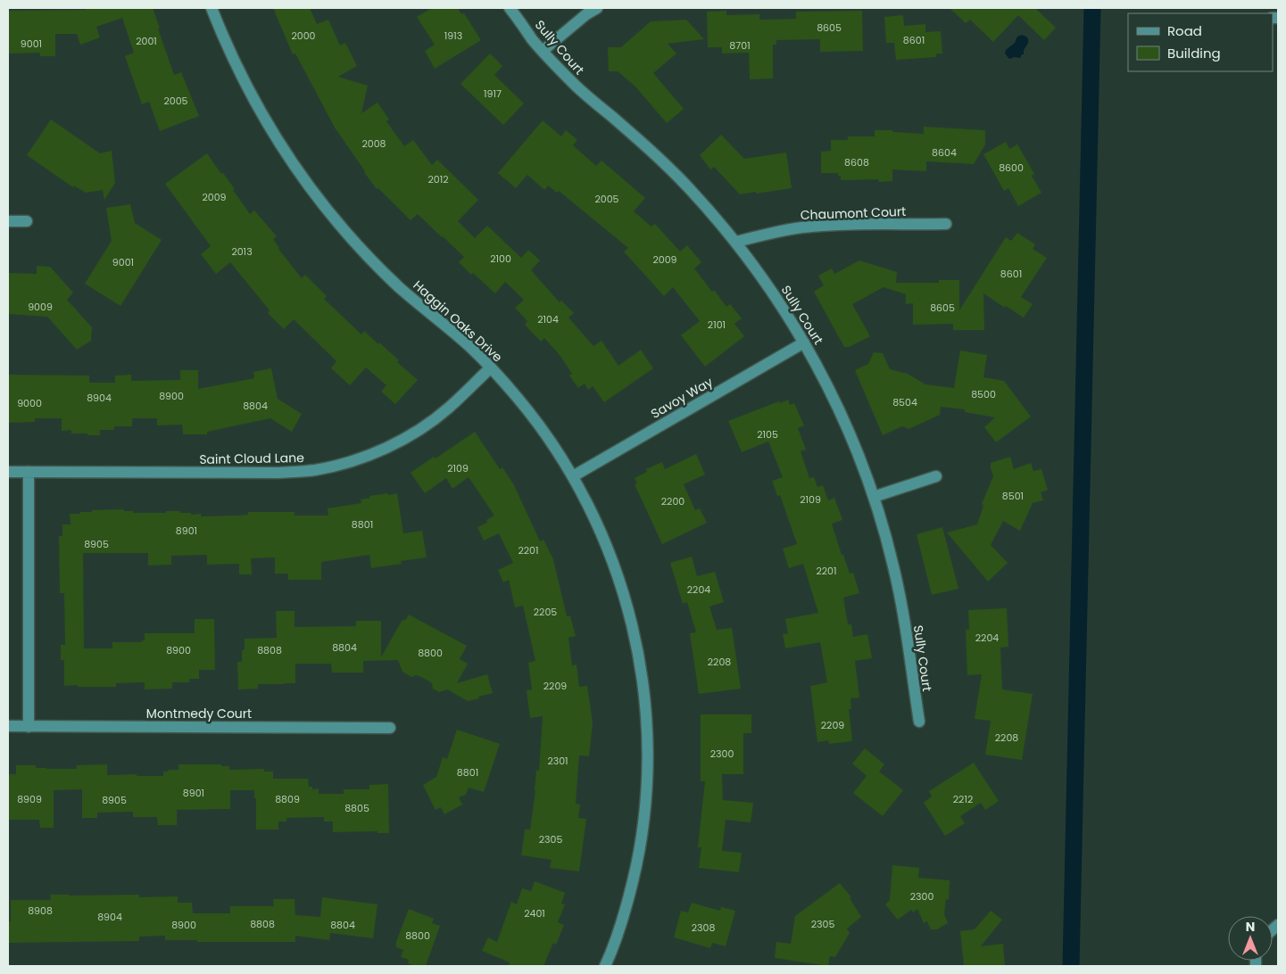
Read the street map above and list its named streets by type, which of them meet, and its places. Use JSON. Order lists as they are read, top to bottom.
{
  "streets": {
    "street": [
      "Sully Court",
      "Chaumont Court",
      "Haggin Oaks Drive",
      "Savoy Way",
      "Saint Cloud Lane",
      "Montmedy Court"
    ]
  },
  "crossings": [
    ["Sully Court", "Chaumont Court"],
    ["Sully Court", "Savoy Way"],
    ["Haggin Oaks Drive", "Savoy Way"],
    ["Haggin Oaks Drive", "Saint Cloud Lane"]
  ],
  "house_numbers": [
    "8605",
    "2000",
    "1913",
    "8601",
    "2001",
    "9001",
    "8701",
    "1917",
    "2005",
    "2008",
    "8604",
    "8608",
    "8600",
    "2012",
    "2009",
    "2005",
    "2013",
    "2100",
    "2009",
    "9001",
    "8601",
    "9009",
    "8605",
    "2104",
    "2101",
    "8500",
    "8900",
    "8904",
    "8504",
    "9000",
    "8804",
    "2105",
    "2109",
    "8501",
    "2109",
    "2200",
    "8801",
    "8901",
    "8905",
    "2201",
    "2201",
    "2204",
    "2205",
    "2204",
    "8804",
    "8900",
    "8808",
    "8800",
    "2208",
    "2209",
    "2209",
    "2208",
    "2300",
    "2301",
    "8801",
    "8901",
    "8909",
    "8809",
    "2212",
    "8905",
    "8805",
    "2305",
    "2300",
    "8908",
    "2401",
    "8904",
    "8808",
    "2305",
    "8900",
    "8804",
    "2308",
    "8800"
  ],
  "legend": ["Road", "Building"],
  "north": "top"
}
